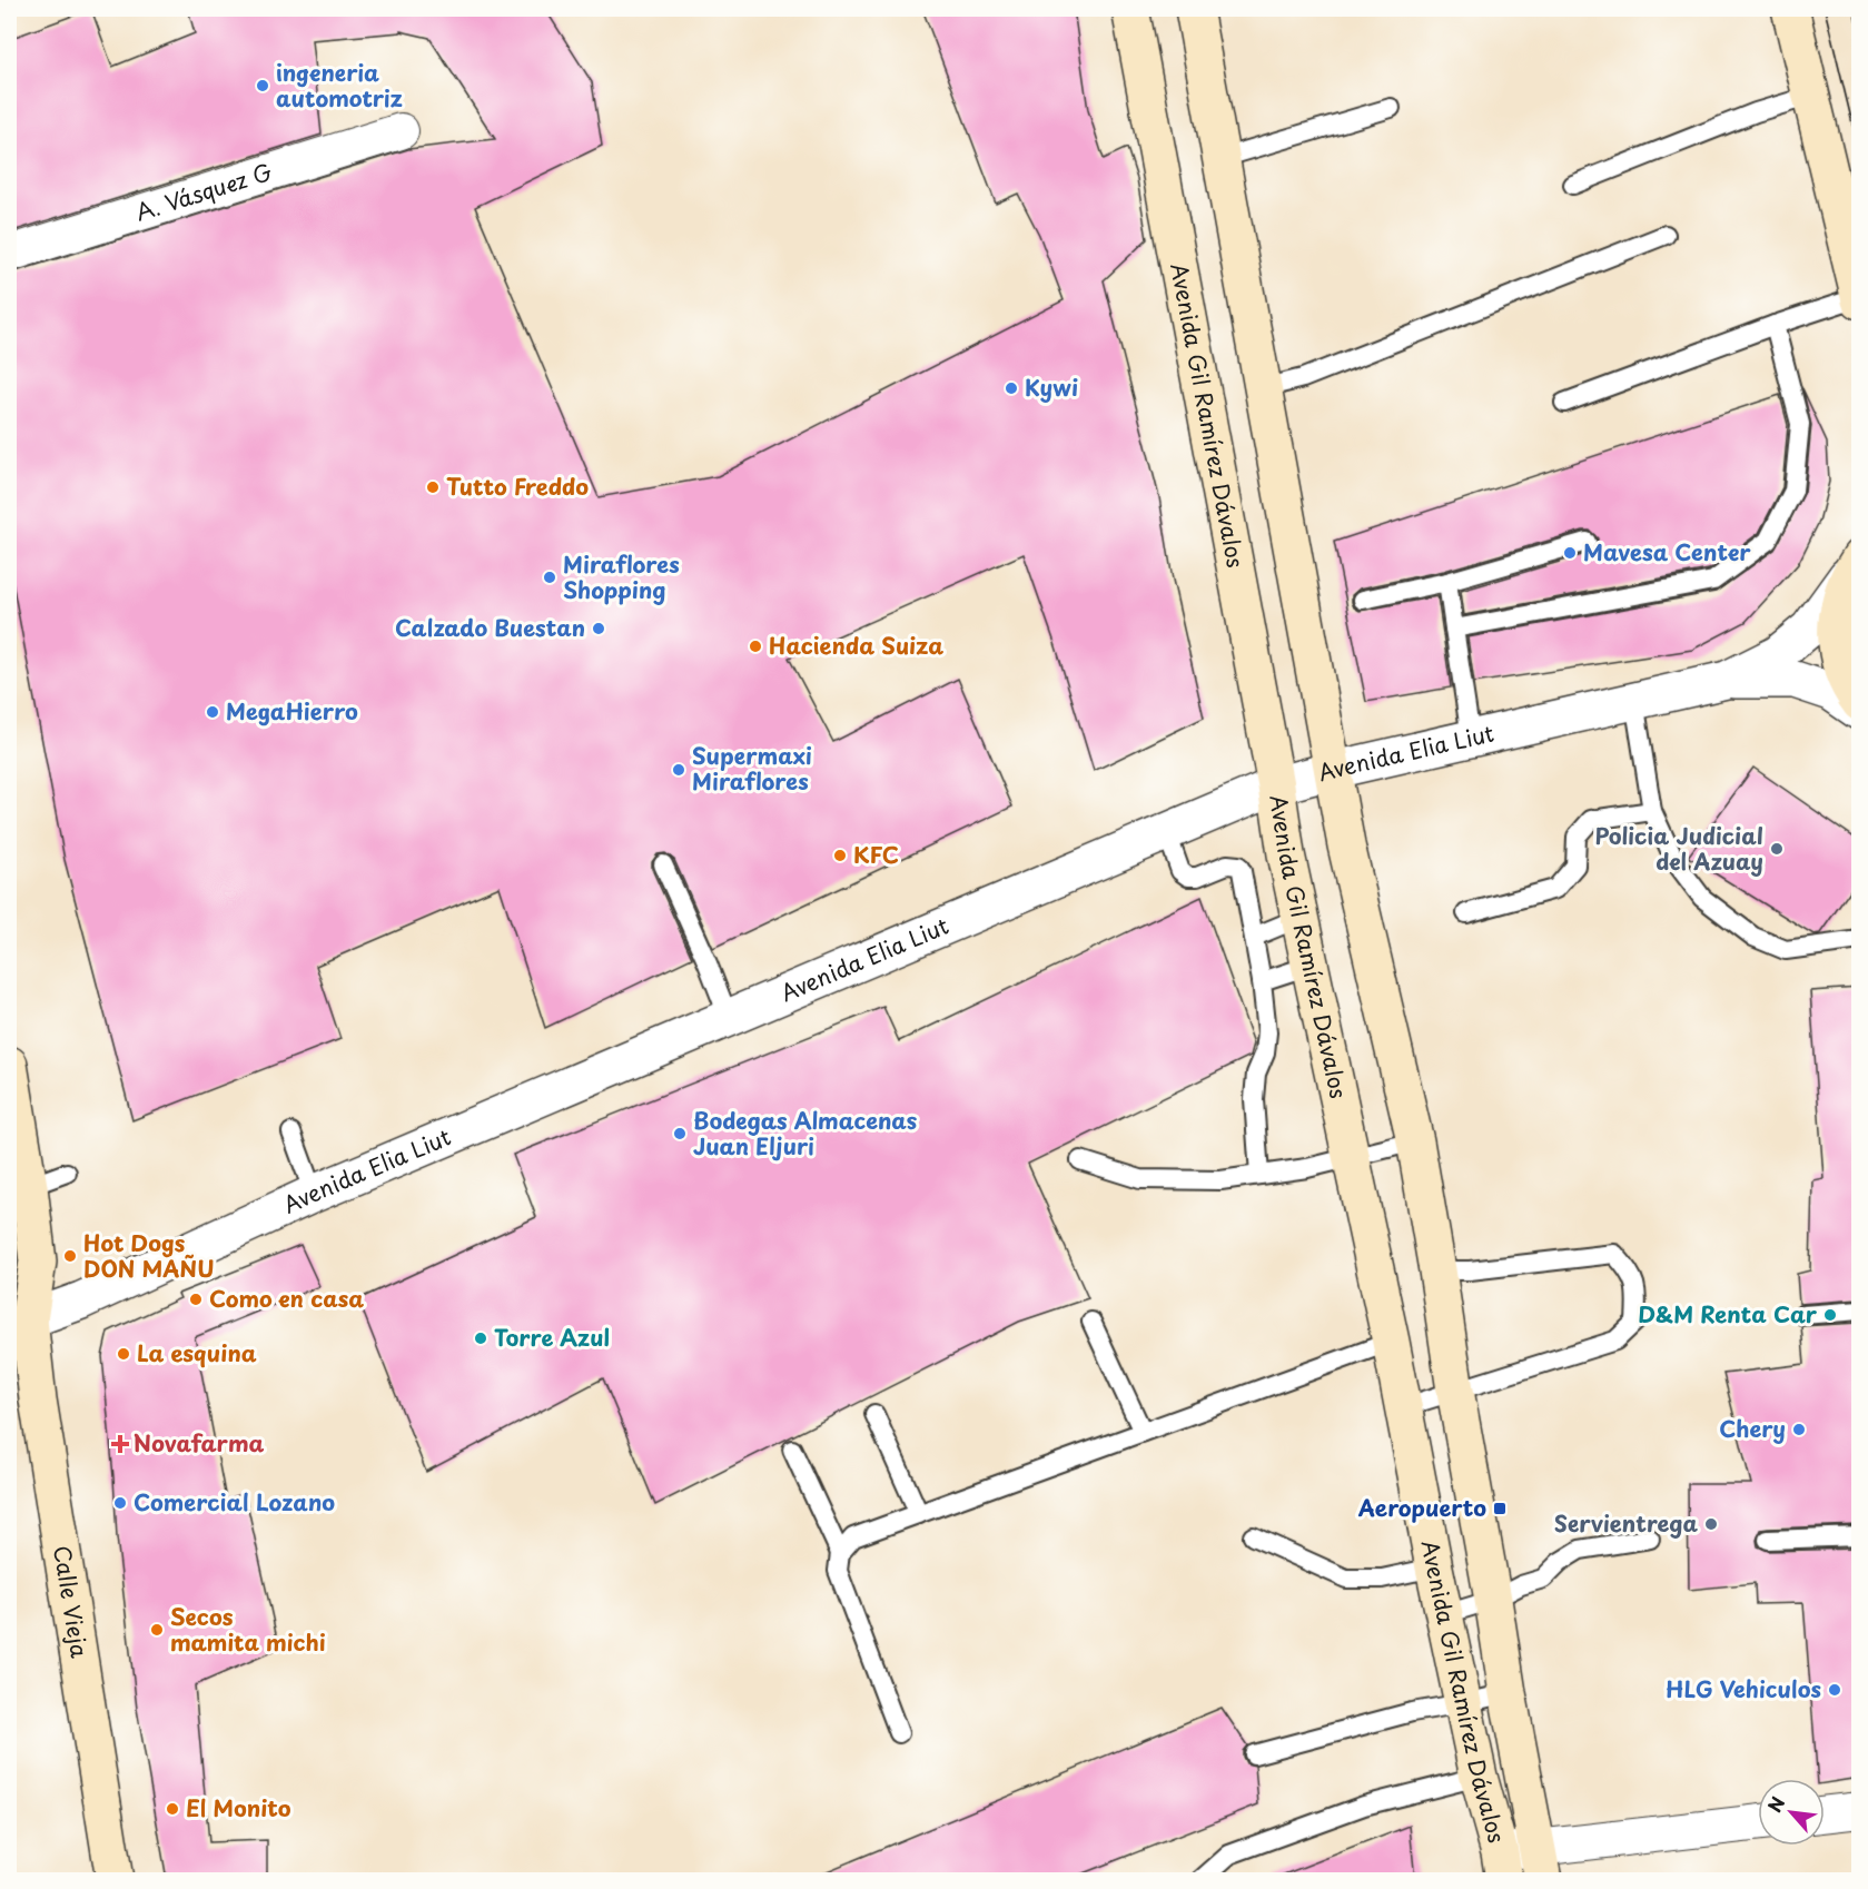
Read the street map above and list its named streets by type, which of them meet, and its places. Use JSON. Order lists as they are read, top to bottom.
{
  "streets": {
    "main road": ["Avenida Gil Ramírez Dávalos", "Calle Vieja"],
    "street": ["A. Vásquez G", "Avenida Elia Liut"]
  },
  "crossings": [
    ["Avenida Gil Ramírez Dávalos", "Avenida Elia Liut"],
    ["Avenida Elia Liut", "Calle Vieja"]
  ],
  "places": {
    "other": [
      "ingeneria automotriz",
      "Kywi",
      "Tutto Freddo",
      "Mavesa Center",
      "Miraflores Shopping",
      "Calzado Buestan",
      "Hacienda Suiza",
      "MegaHierro",
      "Supermaxi Miraflores",
      "Policia Judicial del Azuay",
      "KFC",
      "Bodegas Almacenas Juan Eljuri",
      "Hot Dogs DON MAÑU",
      "Como en casa",
      "D&M Renta Car",
      "Torre Azul",
      "La esquina",
      "Chery",
      "Comercial Lozano",
      "Servientrega",
      "Secos mamita michi",
      "HLG Vehiculos",
      "El Monito"
    ],
    "health": ["Novafarma"],
    "transit": ["Aeropuerto"]
  },
  "north": "top left"
}
